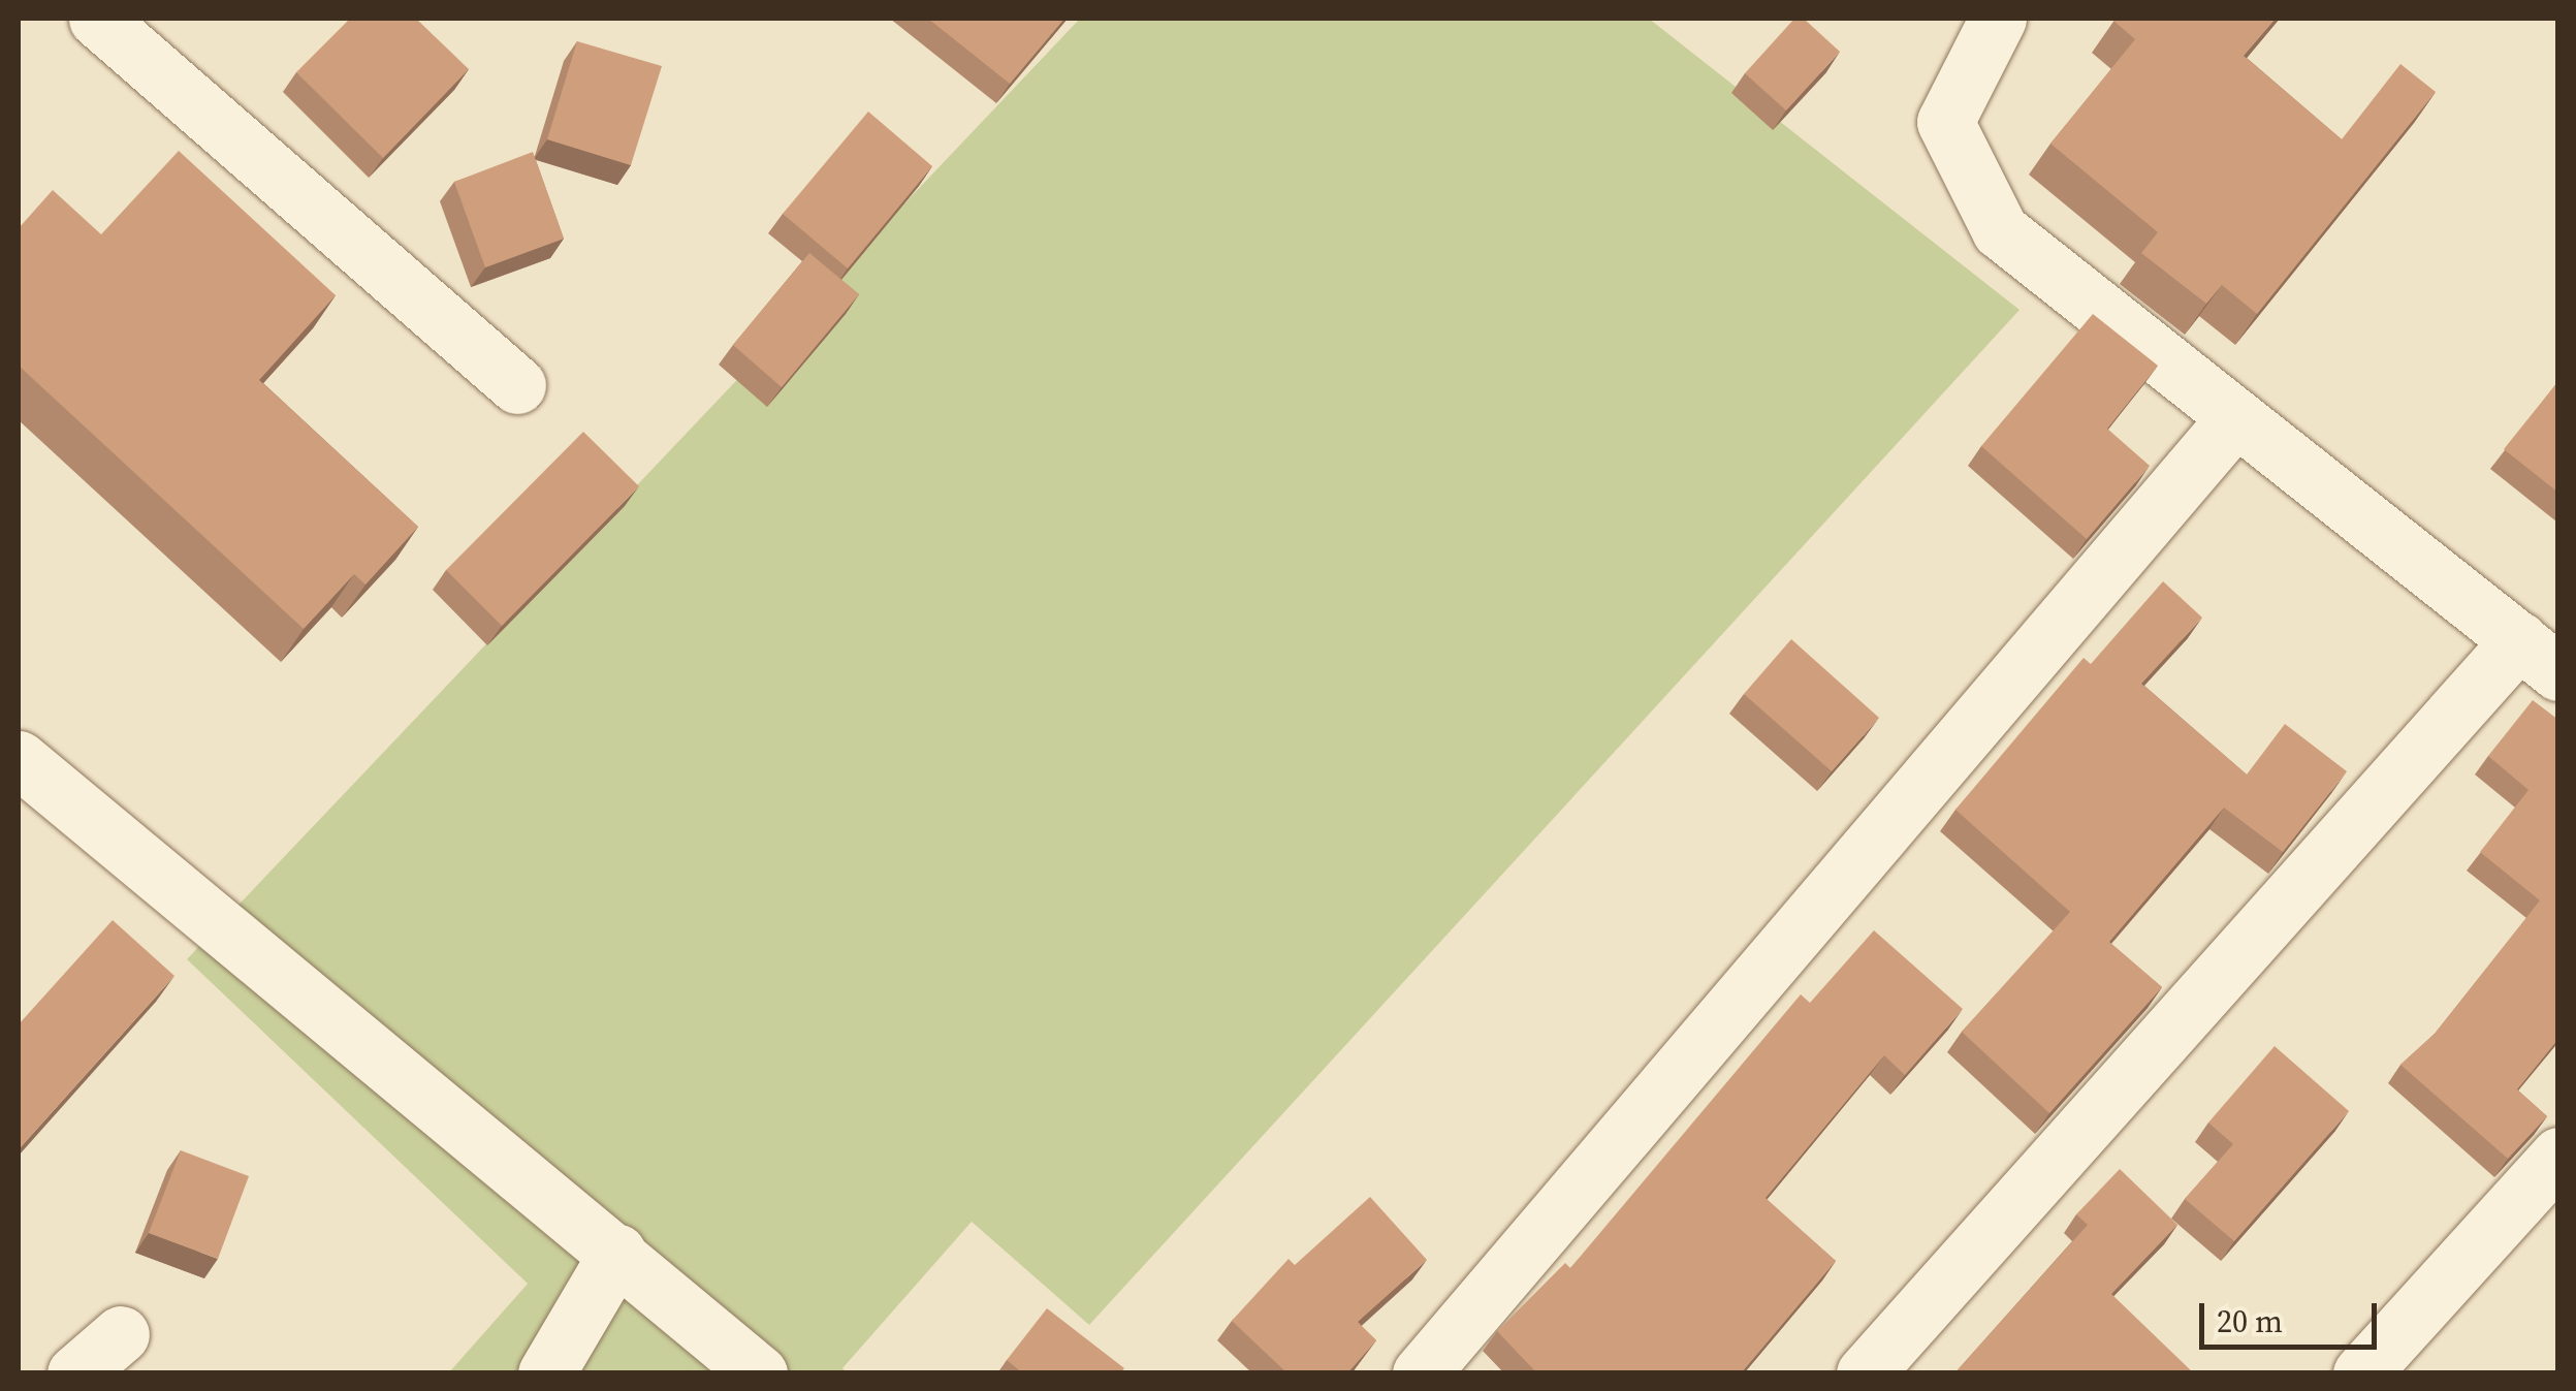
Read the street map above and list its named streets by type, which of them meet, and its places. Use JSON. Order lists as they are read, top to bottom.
{
  "scale_bar": "20 m"
}
